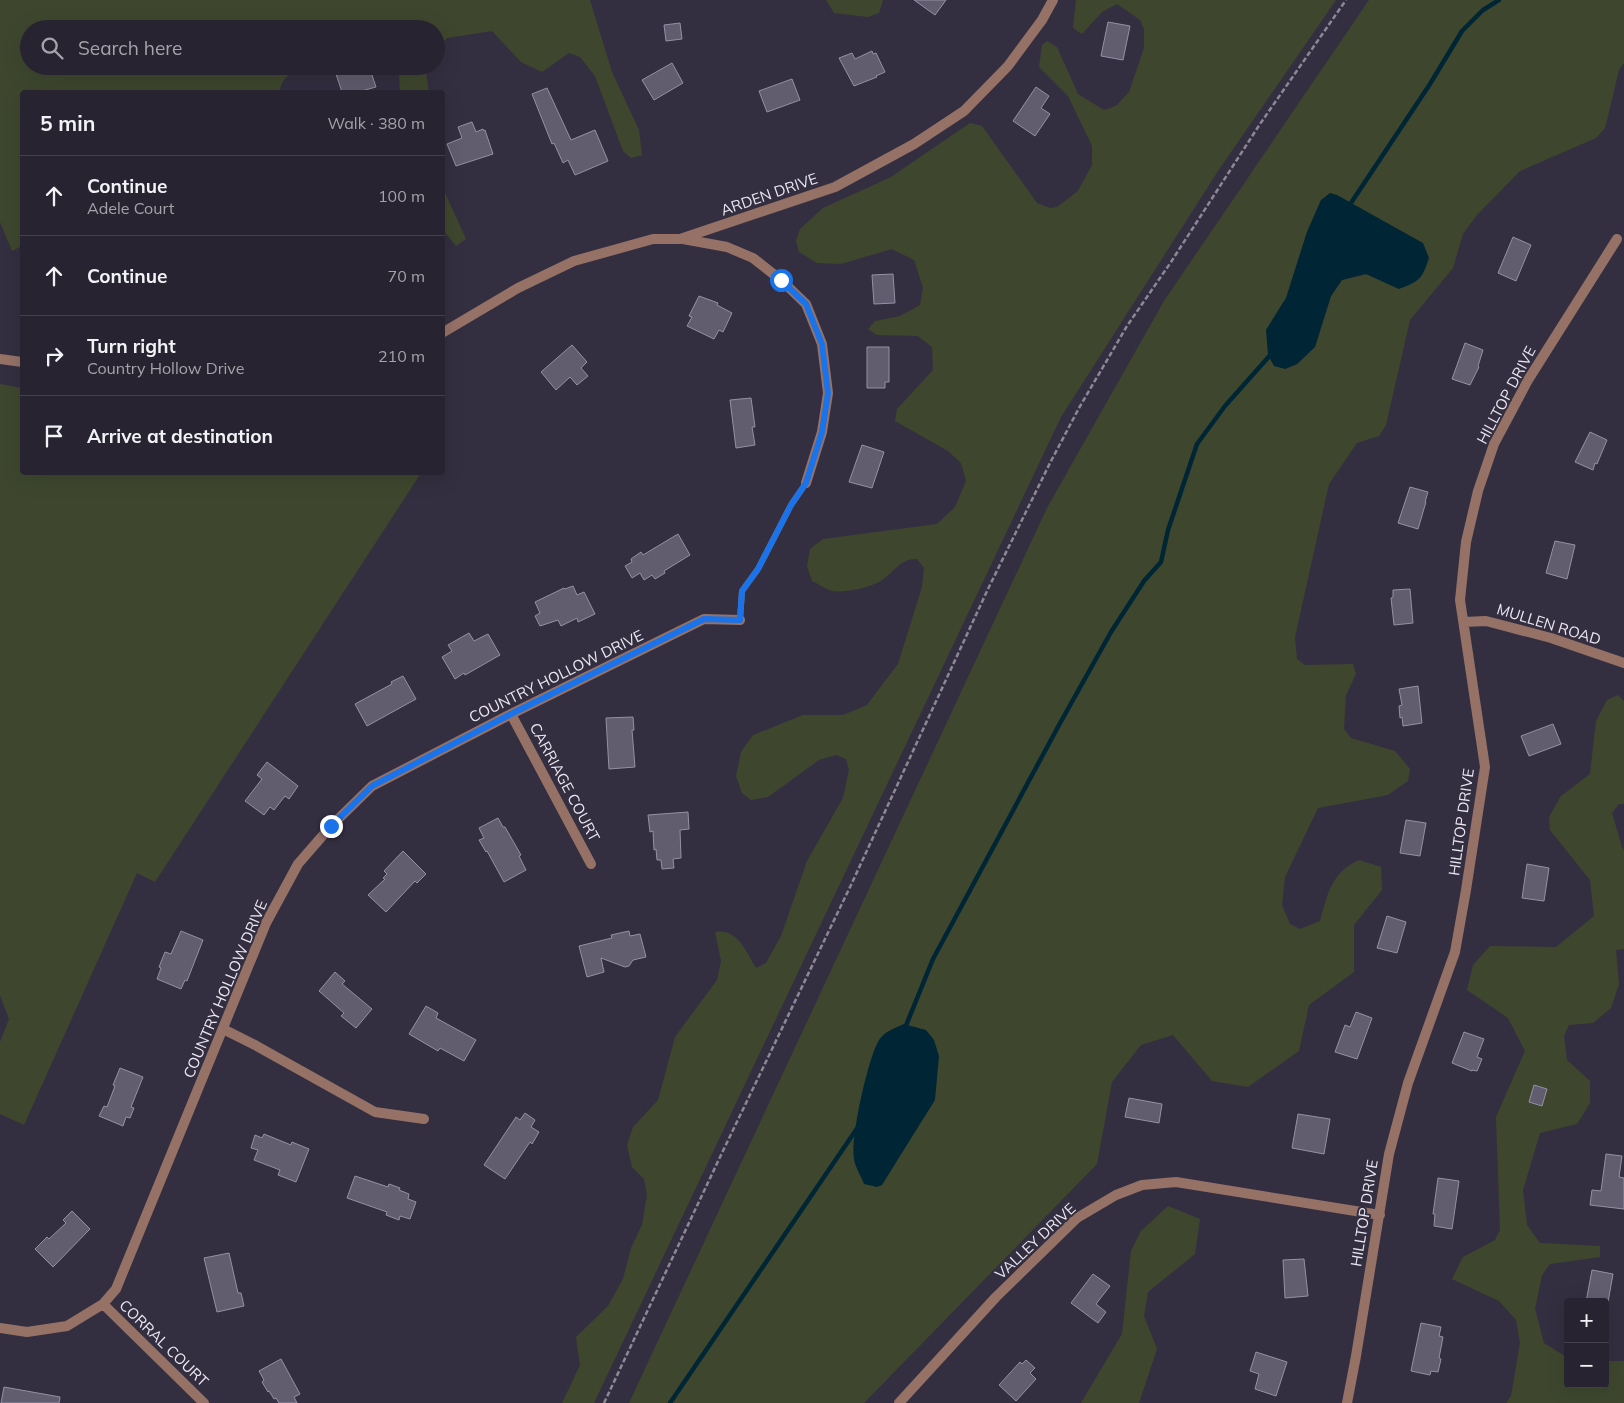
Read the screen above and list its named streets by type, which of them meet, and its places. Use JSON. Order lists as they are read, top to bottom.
{
  "streets": {
    "street": [
      "ARDEN DRIVE",
      "HILLTOP DRIVE",
      "MULLEN ROAD",
      "COUNTRY HOLLOW DRIVE",
      "CARRIAGE COURT",
      "VALLEY DRIVE",
      "CORRAL COURT"
    ]
  },
  "crossings": [
    ["HILLTOP DRIVE", "MULLEN ROAD"],
    ["HILLTOP DRIVE", "VALLEY DRIVE"],
    ["COUNTRY HOLLOW DRIVE", "CARRIAGE COURT"],
    ["COUNTRY HOLLOW DRIVE", "CORRAL COURT"]
  ],
  "page": {
    "search": "Search here",
    "heading": ["5 min", "Walk · 380 m"],
    "list": [
      ["Continue", "Adele Court", "100 m"],
      ["Continue", "70 m"],
      ["Turn right", "Country Hollow Drive", "210 m"],
      "Arrive at destination"
    ],
    "map_buttons": ["+", "−"]
  }
}
